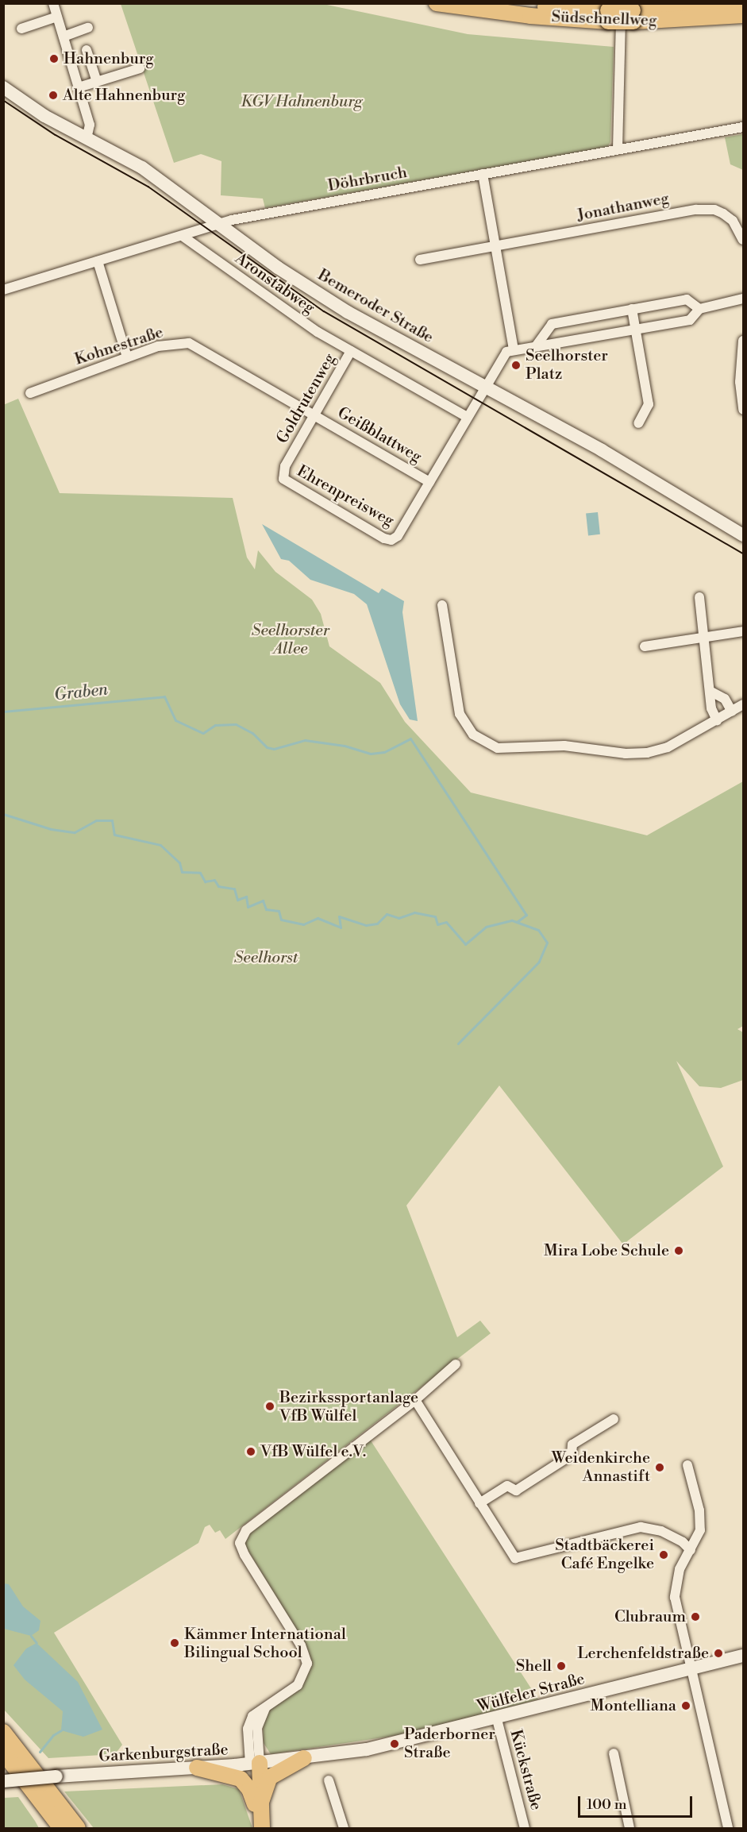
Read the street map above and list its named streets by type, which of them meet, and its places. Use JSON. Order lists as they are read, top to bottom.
{
  "streets": {
    "highway": ["Südschnellweg"],
    "main road": ["Bemeroder Straße", "Wülfeler Straße", "Garkenburgstraße"],
    "street": [
      "Döhrbruch",
      "Jonathanweg",
      "Aronstabweg",
      "Kohnestraße",
      "Goldrutenweg",
      "Geißblattweg",
      "Ehrenpreisweg",
      "Kückstraße"
    ]
  },
  "crossings": [
    ["Döhrbruch", "Aronstabweg"],
    ["Döhrbruch", "Bemeroder Straße"],
    ["Aronstabweg", "Goldrutenweg"],
    ["Kohnestraße", "Goldrutenweg"],
    ["Kohnestraße", "Geißblattweg"],
    ["Goldrutenweg", "Geißblattweg"],
    ["Goldrutenweg", "Ehrenpreisweg"],
    ["Geißblattweg", "Ehrenpreisweg"],
    ["Wülfeler Straße", "Garkenburgstraße"],
    ["Wülfeler Straße", "Kückstraße"]
  ],
  "water": ["Graben"],
  "parks": ["KGV Hahnenburg", "Seelhorster Allee", "Seelhorst"],
  "places": [
    "Hahnenburg",
    "Alte Hahnenburg",
    "Seelhorster Platz",
    "Mira Lobe Schule",
    "Bezirkssportanlage VfB Wülfel",
    "VfB Wülfel e.V.",
    "Weidenkirche Annastift",
    "Stadtbäckerei Café Engelke",
    "Clubraum",
    "Kämmer International Bilingual School",
    "Lerchenfeldstraße",
    "Shell",
    "Montelliana",
    "Paderborner Straße"
  ],
  "scale_bar": "100 m"
}
